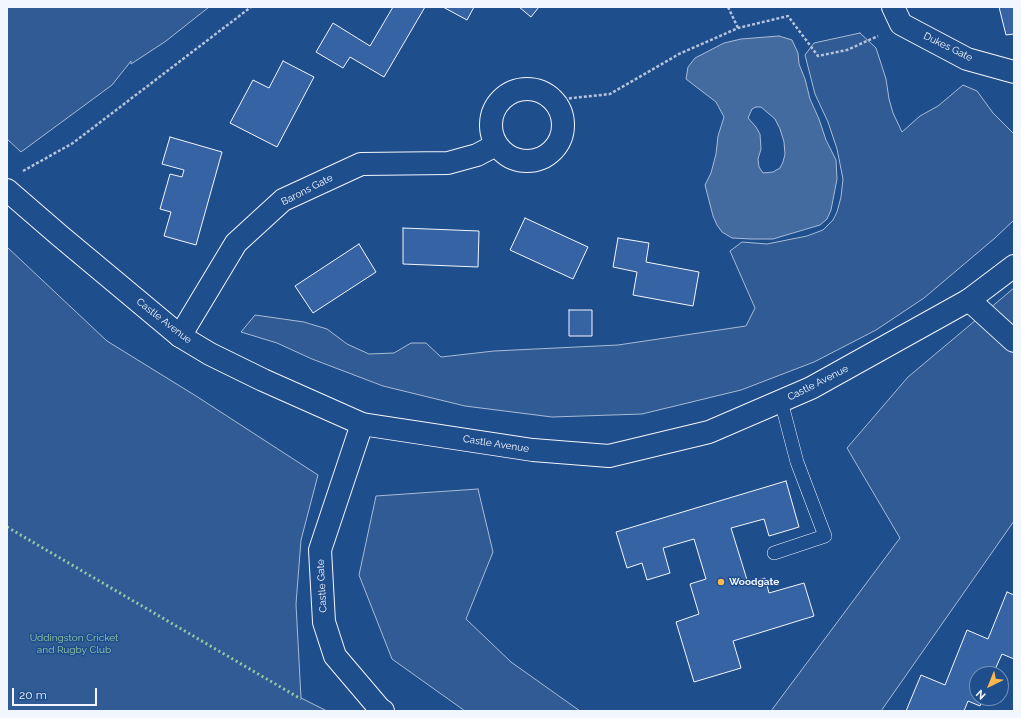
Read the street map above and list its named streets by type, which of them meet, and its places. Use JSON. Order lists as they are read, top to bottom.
{
  "streets": {
    "street": [
      "Dukes Gate",
      "Barons Gate",
      "Castle Avenue",
      "Castle Gate"
    ]
  },
  "crossings": [
    ["Barons Gate", "Castle Avenue"],
    ["Castle Avenue", "Castle Gate"]
  ],
  "parks": ["Uddingston Cricket and Rugby Club"],
  "places": ["Woodgate"],
  "scale_bar": "20 m",
  "north": "bottom left"
}
